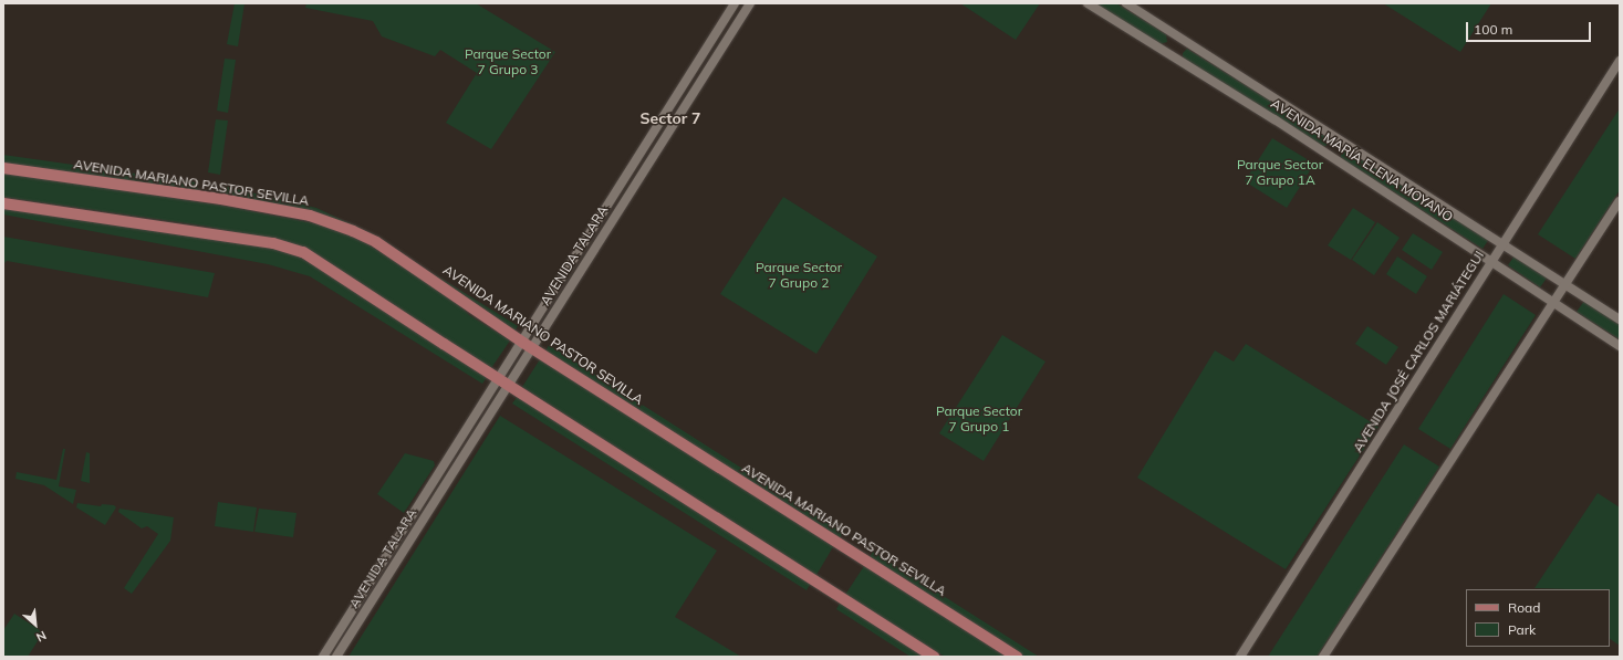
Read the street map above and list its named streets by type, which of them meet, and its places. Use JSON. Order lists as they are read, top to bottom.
{
  "streets": {
    "main road": ["AVENIDA MARIANO PASTOR SEVILLA"],
    "street": ["AVENIDA MARÍA ELENA MOYANO", "AVENIDA TALARA", "AVENIDA JOSÉ CARLOS MARIÁTEGUI"]
  },
  "crossings": [
    ["AVENIDA MARÍA ELENA MOYANO", "AVENIDA JOSÉ CARLOS MARIÁTEGUI"],
    ["AVENIDA MARIANO PASTOR SEVILLA", "AVENIDA TALARA"]
  ],
  "districts": ["Sector 7"],
  "parks": [
    "Parque Sector 7 Grupo 3",
    "Parque Sector 7 Grupo 1A",
    "Parque Sector 7 Grupo 2",
    "Parque Sector 7 Grupo 1"
  ],
  "legend": ["Road", "Park"],
  "scale_bar": "100 m",
  "north": "bottom right"
}
